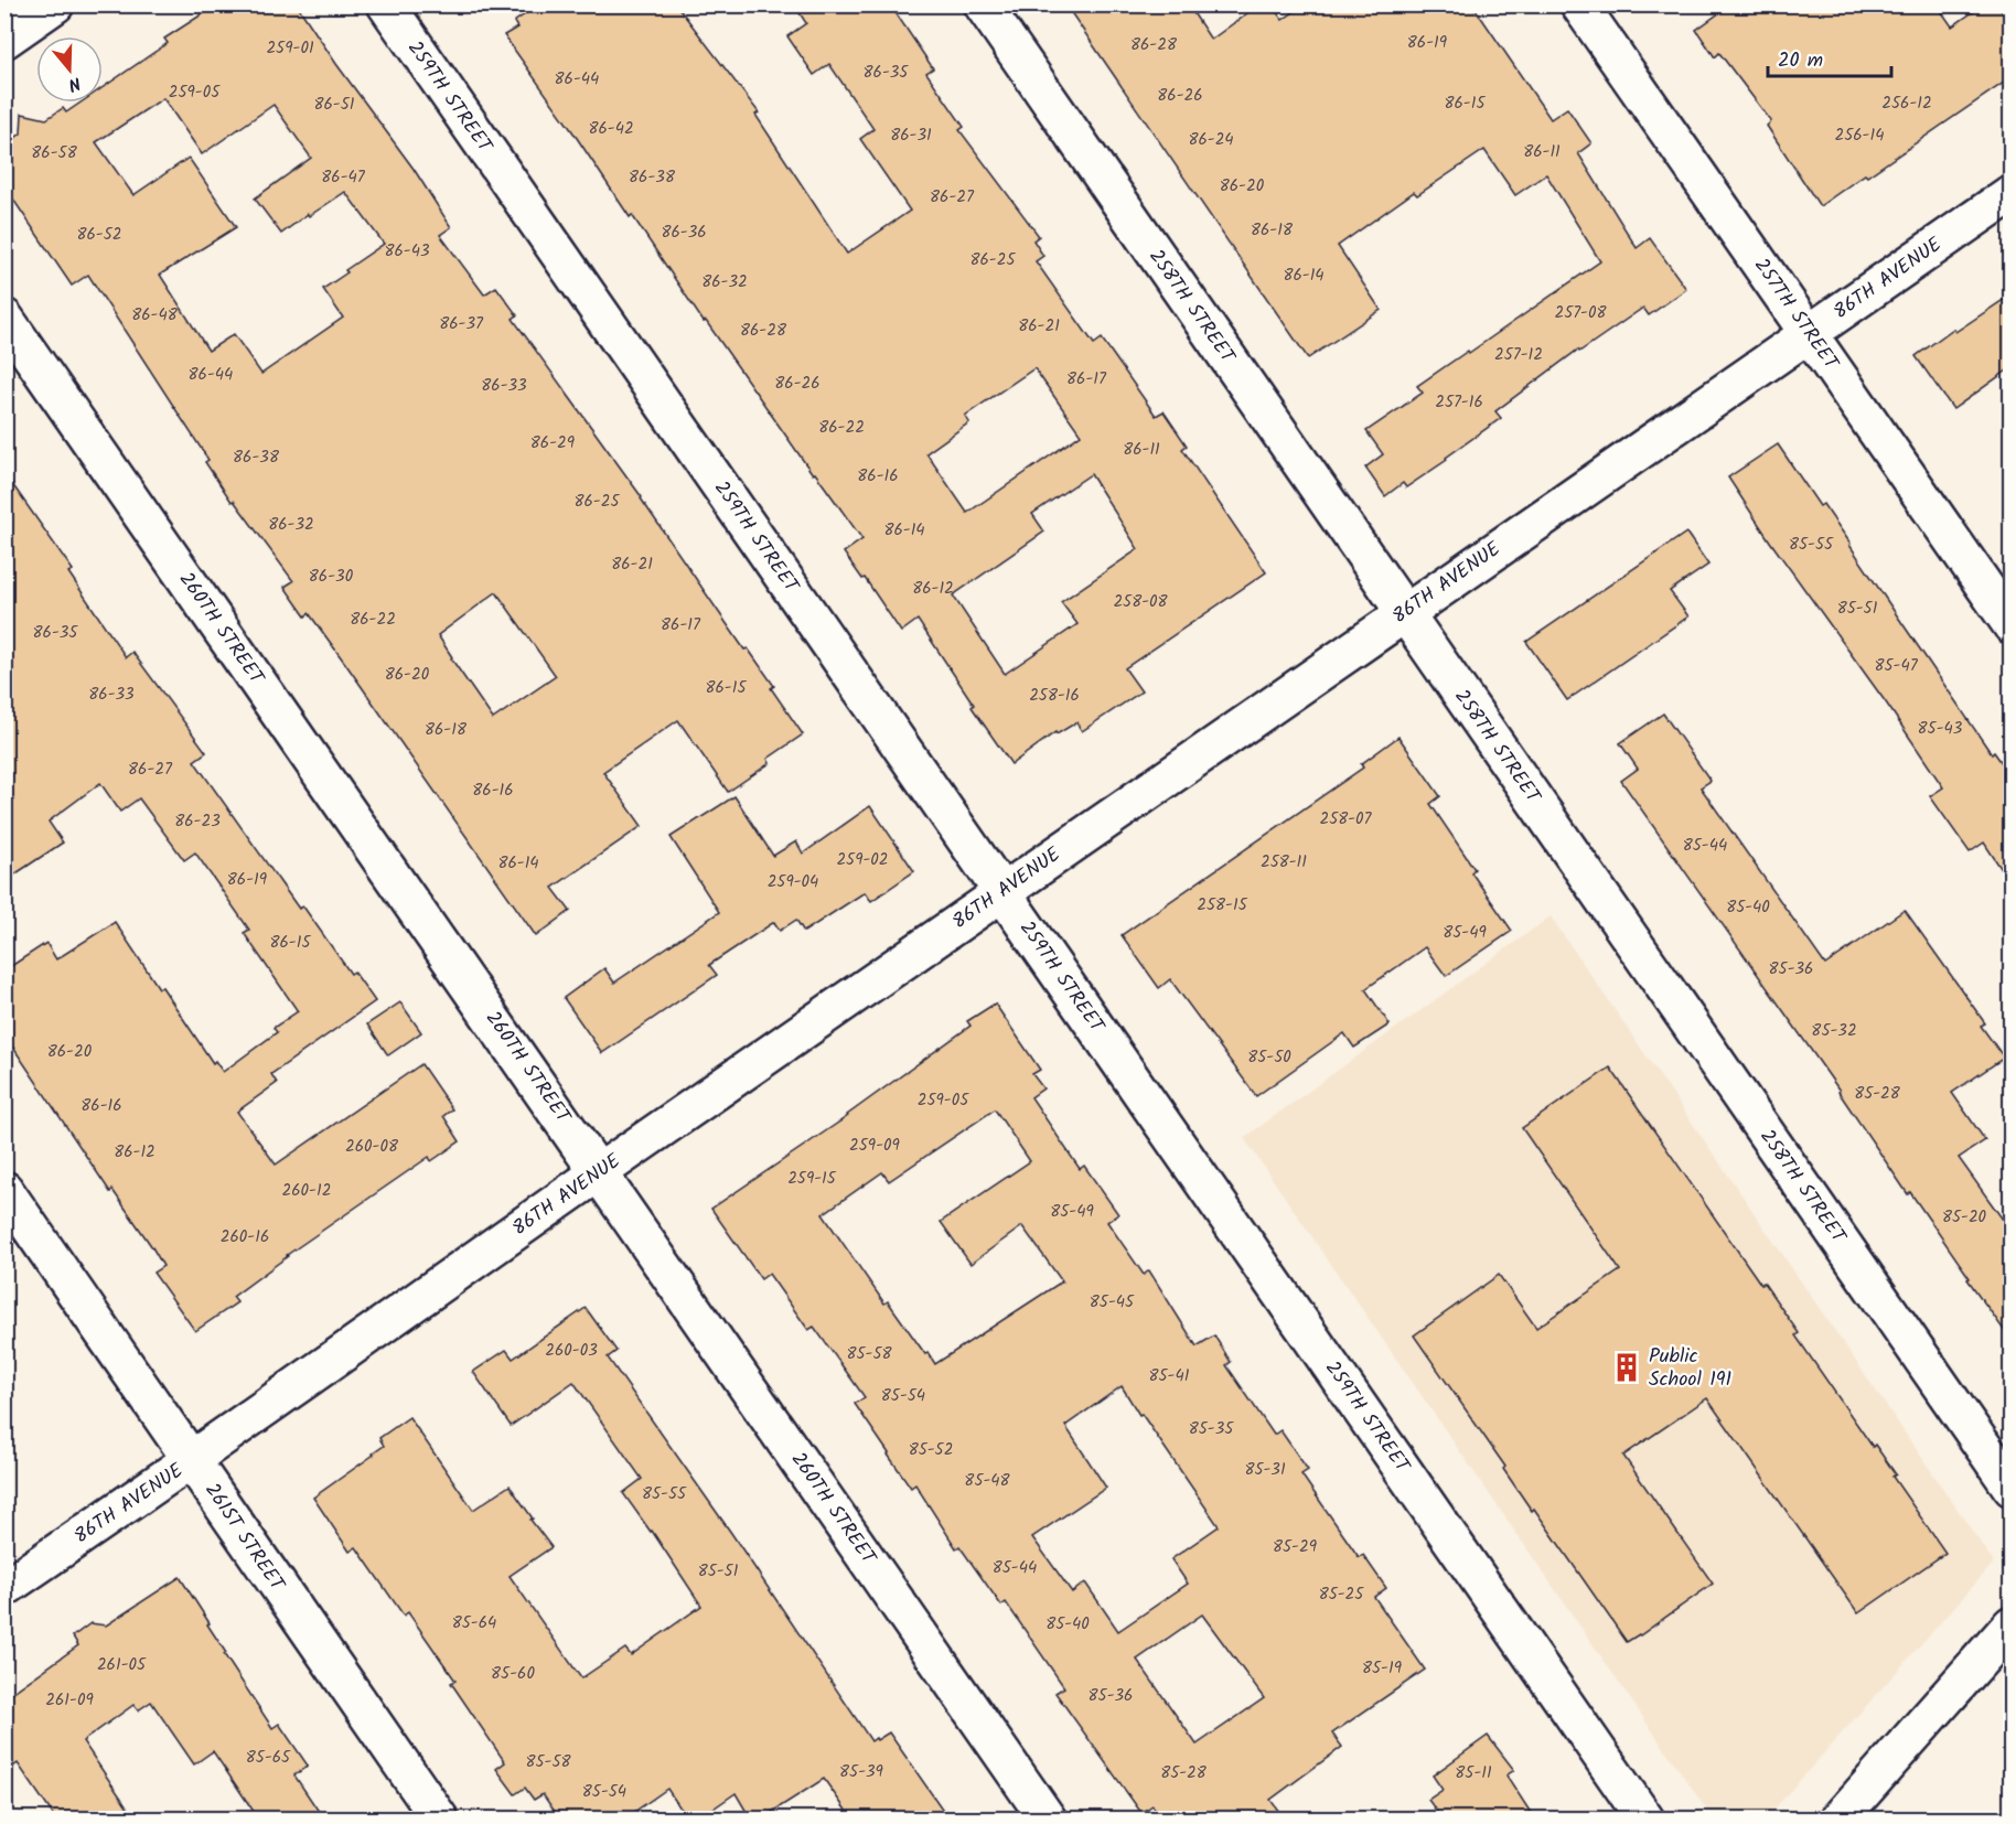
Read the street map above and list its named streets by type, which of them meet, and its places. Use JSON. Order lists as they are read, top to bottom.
{
  "streets": {
    "street": [
      "259TH STREET",
      "86TH AVENUE",
      "258TH STREET",
      "257TH STREET",
      "260TH STREET",
      "261ST STREET"
    ]
  },
  "crossings": [
    ["259TH STREET", "86TH AVENUE"],
    ["86TH AVENUE", "258TH STREET"],
    ["86TH AVENUE", "257TH STREET"],
    ["86TH AVENUE", "260TH STREET"],
    ["86TH AVENUE", "261ST STREET"]
  ],
  "places": {
    "building": ["Public School 191"]
  },
  "house_numbers": [
    "86-19",
    "86-28",
    "259-01",
    "86-35",
    "86-44",
    "259-05",
    "86-26",
    "86-15",
    "256-12",
    "86-51",
    "86-42",
    "86-31",
    "256-14",
    "86-24",
    "86-11",
    "86-58",
    "86-47",
    "86-38",
    "86-20",
    "86-27",
    "86-18",
    "86-36",
    "86-52",
    "86-43",
    "86-25",
    "86-14",
    "86-32",
    "257-08",
    "86-48",
    "86-37",
    "86-21",
    "86-28",
    "257-12",
    "86-44",
    "86-17",
    "86-26",
    "86-33",
    "257-16",
    "86-22",
    "86-29",
    "86-11",
    "86-38",
    "86-16",
    "86-25",
    "86-32",
    "86-14",
    "85-55",
    "86-21",
    "86-30",
    "86-12",
    "258-08",
    "85-51",
    "86-22",
    "86-17",
    "86-35",
    "85-47",
    "86-20",
    "86-15",
    "86-33",
    "258-16",
    "85-43",
    "86-18",
    "86-27",
    "86-16",
    "258-07",
    "86-23",
    "85-44",
    "259-02",
    "258-11",
    "86-14",
    "86-19",
    "259-04",
    "258-15",
    "85-40",
    "85-49",
    "86-15",
    "85-36",
    "85-32",
    "86-20",
    "85-50",
    "85-28",
    "259-05",
    "86-16",
    "259-09",
    "260-08",
    "86-12",
    "259-15",
    "260-12",
    "85-49",
    "85-20",
    "260-16",
    "85-45",
    "260-03",
    "85-58",
    "85-41",
    "85-54",
    "85-35",
    "85-52",
    "85-31",
    "85-48",
    "85-55",
    "85-29",
    "85-44",
    "85-51",
    "85-25",
    "85-64",
    "85-40",
    "261-05",
    "85-19",
    "85-60",
    "85-36",
    "261-09",
    "85-65",
    "85-58",
    "85-39",
    "85-28",
    "85-11",
    "85-54"
  ],
  "scale_bar": "20 m",
  "north": "bottom"
}
